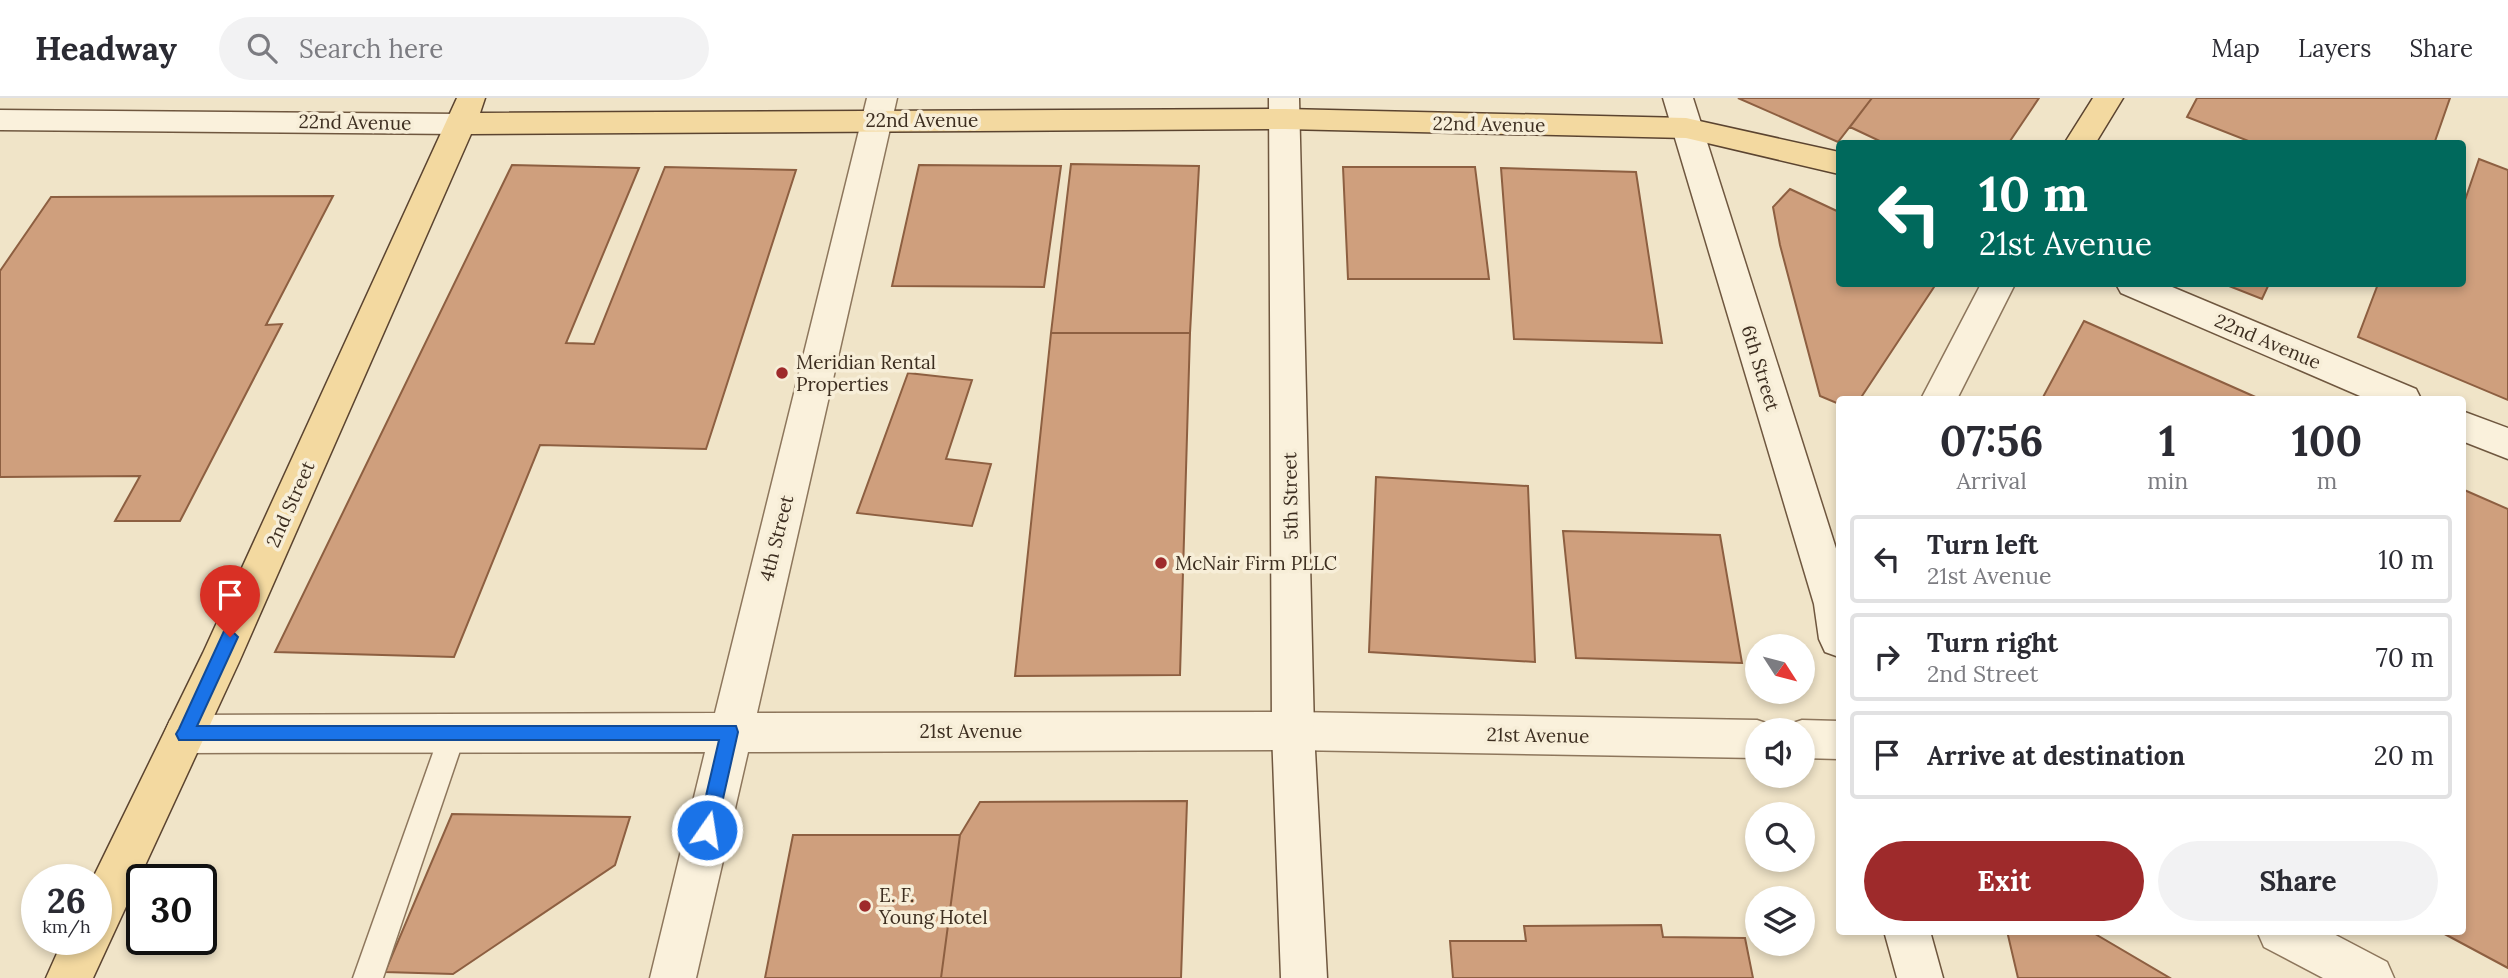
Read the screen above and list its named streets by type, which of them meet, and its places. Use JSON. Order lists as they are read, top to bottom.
{
  "streets": {
    "main road": ["22nd Avenue", "2nd Street"],
    "street": [
      "6th Street",
      "5th Street",
      "4th Street",
      "21st Avenue"
    ]
  },
  "crossings": [
    ["22nd Avenue", "6th Street"],
    ["22nd Avenue", "5th Street"],
    ["22nd Avenue", "2nd Street"],
    ["22nd Avenue", "4th Street"],
    ["5th Street", "21st Avenue"],
    ["2nd Street", "21st Avenue"],
    ["4th Street", "21st Avenue"]
  ],
  "places": ["Meridian Rental Properties", "McNair Firm PLLC", "E. F. Young Hotel"],
  "north": "bottom right",
  "page": {
    "header": "Headway",
    "search": "Search here",
    "nav": ["Map", "Layers", "Share"],
    "turn": ["10 m", "21st Avenue"],
    "eta": [
      "07:56",
      "Arrival",
      "1",
      "min",
      "100",
      "m"
    ],
    "list": [
      {
        "name": "Turn left",
        "note": "21st Avenue",
        "value": "10 m"
      },
      {
        "name": "Turn right",
        "note": "2nd Street",
        "value": "70 m"
      },
      {
        "name": "Arrive at destination",
        "value": "20 m"
      }
    ],
    "buttons": ["Exit", "Share"],
    "speed": "26 km/h",
    "limit": "30"
  }
}
